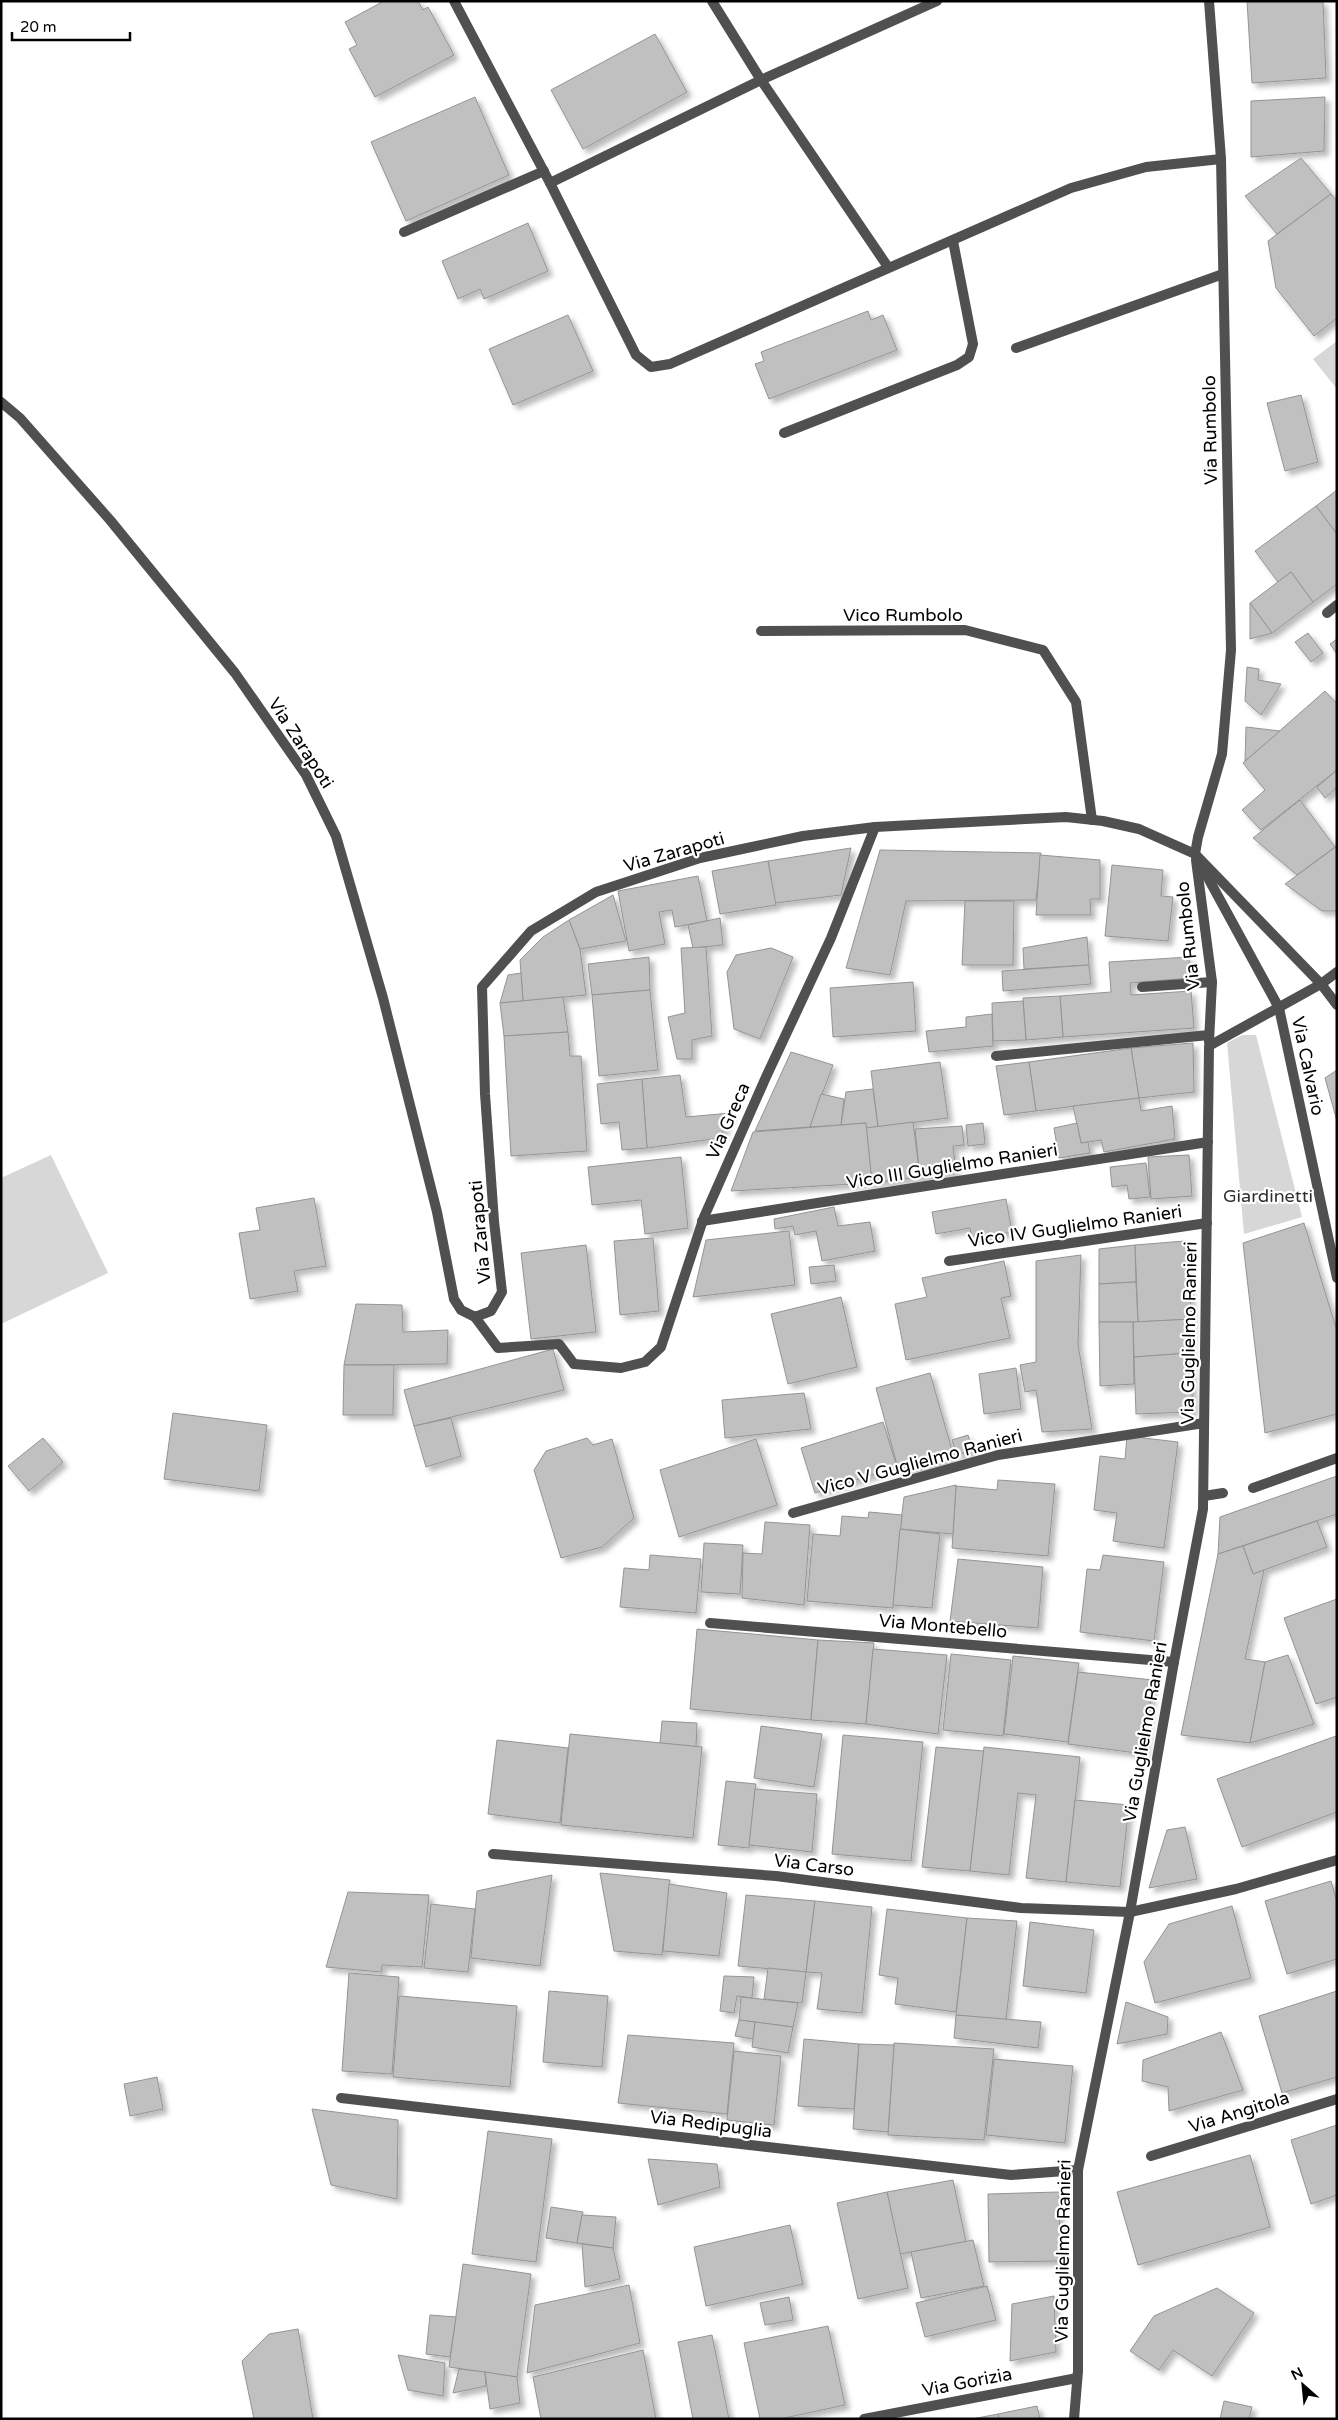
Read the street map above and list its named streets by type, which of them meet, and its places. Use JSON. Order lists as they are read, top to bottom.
{
  "streets": {
    "street": [
      "Via Rumbolo",
      "Vico Rumbolo",
      "Via Zarapoti",
      "Via Calvario",
      "Via Greca",
      "Vico III Guglielmo Ranieri",
      "Vico IV Guglielmo Ranieri",
      "Via Guglielmo Ranieri",
      "Vico V Guglielmo Ranieri",
      "Via Montebello",
      "Via Carso",
      "Via Angitola",
      "Via Redipuglia",
      "Via Gorizia"
    ]
  },
  "crossings": [
    ["Via Rumbolo", "Via Zarapoti"],
    ["Via Rumbolo", "Via Calvario"],
    ["Via Rumbolo", "Via Guglielmo Ranieri"],
    ["Vico Rumbolo", "Via Zarapoti"],
    ["Via Zarapoti", "Via Greca"],
    ["Via Greca", "Vico III Guglielmo Ranieri"],
    ["Vico III Guglielmo Ranieri", "Via Guglielmo Ranieri"],
    ["Vico IV Guglielmo Ranieri", "Via Guglielmo Ranieri"],
    ["Via Guglielmo Ranieri", "Vico V Guglielmo Ranieri"],
    ["Via Guglielmo Ranieri", "Via Montebello"],
    ["Via Guglielmo Ranieri", "Via Carso"],
    ["Via Guglielmo Ranieri", "Via Redipuglia"],
    ["Via Guglielmo Ranieri", "Via Gorizia"]
  ],
  "parks": ["Giardinetti"],
  "scale_bar": "20 m",
  "north": "top left"
}
